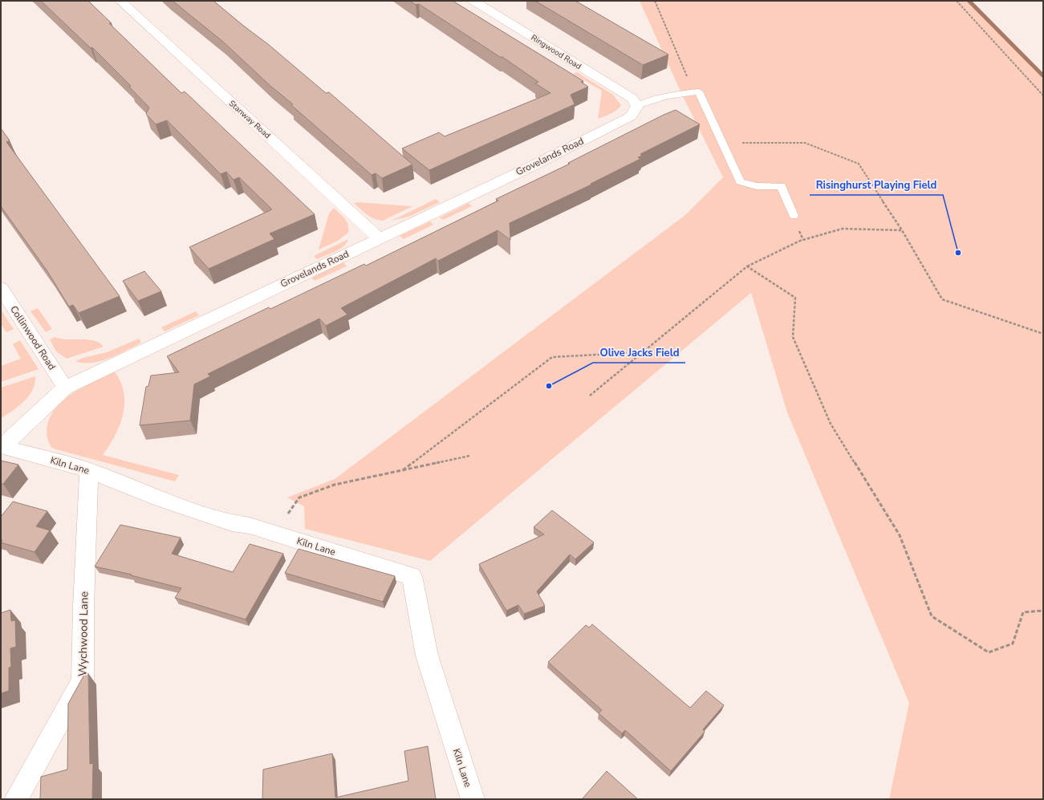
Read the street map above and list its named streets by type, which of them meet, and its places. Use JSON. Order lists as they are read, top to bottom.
{
  "streets": {
    "street": [
      "Ringwood Road",
      "Stanway Road",
      "Grovelands Road",
      "Collinwood Road",
      "Kiln Lane",
      "Wychwood Lane"
    ]
  },
  "crossings": [
    ["Ringwood Road", "Grovelands Road"],
    ["Stanway Road", "Grovelands Road"],
    ["Grovelands Road", "Collinwood Road"],
    ["Grovelands Road", "Kiln Lane"],
    ["Kiln Lane", "Wychwood Lane"]
  ],
  "places": ["Risinghurst Playing Field", "Olive Jacks Field"]
}
